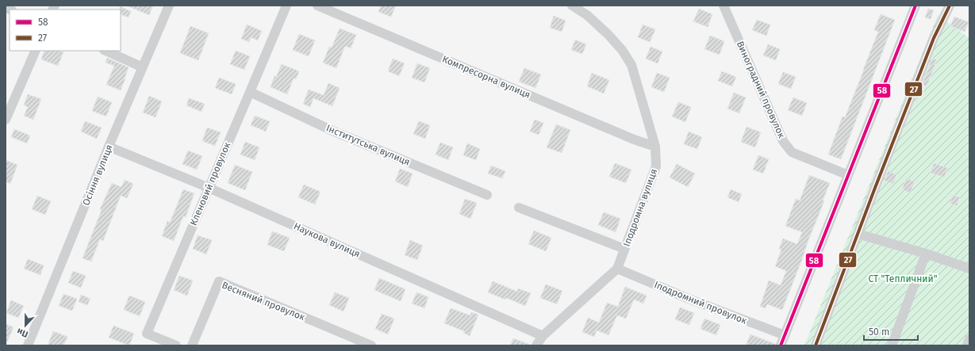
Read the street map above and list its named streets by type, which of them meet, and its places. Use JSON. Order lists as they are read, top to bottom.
{
  "streets": {
    "street": [
      "Компресорна вулиця",
      "Виноградний провулок",
      "Інститутська вулиця",
      "Осіння вулиця",
      "Кленовий провулок",
      "Іподромна вулиця",
      "Наукова вулиця",
      "Весняний провулок",
      "Іподромний провулок"
    ]
  },
  "crossings": [
    ["Компресорна вулиця", "Іподромна вулиця"],
    ["Інститутська вулиця", "Кленовий провулок"],
    ["Осіння вулиця", "Наукова вулиця"],
    ["Кленовий провулок", "Наукова вулиця"],
    ["Іподромна вулиця", "Наукова вулиця"],
    ["Іподромна вулиця", "Іподромний провулок"]
  ],
  "parks": ["СТ \"Тепличний\""],
  "lines": ["transit line 58", "transit line 27"],
  "legend": ["58", "27"],
  "scale_bar": "50 m",
  "north": "bottom"
}
